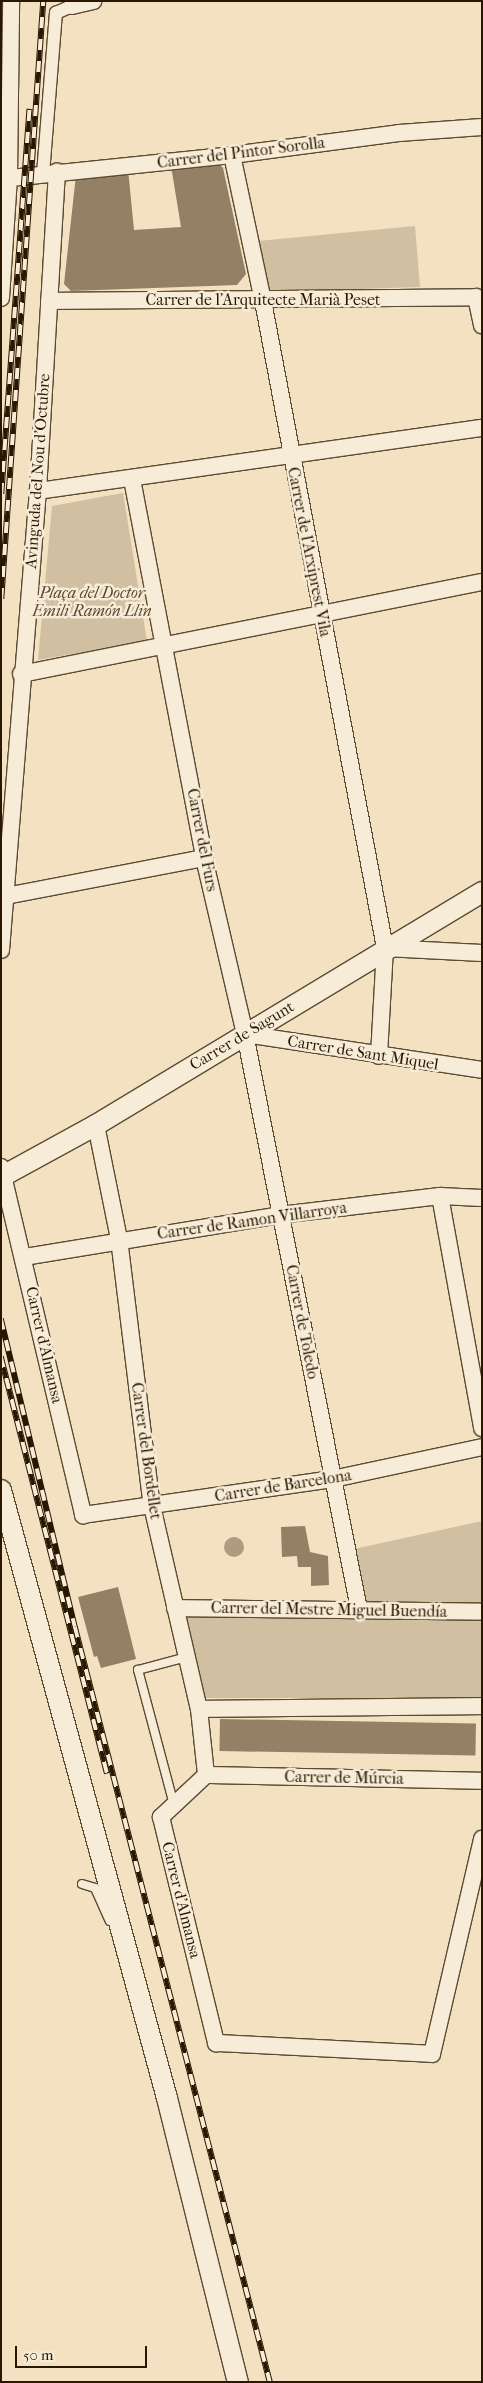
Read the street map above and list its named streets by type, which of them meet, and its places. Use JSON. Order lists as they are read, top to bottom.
{
  "streets": {
    "street": [
      "Carrer del Pintor Sorolla",
      "Carrer de l'Arquitecte Marià Peset",
      "Avinguda del Nou d'Octubre",
      "Carrer de l'Arxiprest Vila",
      "Carrer del Furs",
      "Carrer de Sagunt",
      "Carrer de Sant Miquel",
      "Carrer de Ramon Villarroya",
      "Carrer de Toledo",
      "Carrer d'Almansa",
      "Carrer del Bordellet",
      "Carrer de Barcelona",
      "Carrer del Mestre Miguel Buendía",
      "Carrer de Múrcia"
    ]
  },
  "crossings": [
    ["Carrer del Pintor Sorolla", "Avinguda del Nou d'Octubre"],
    ["Carrer del Pintor Sorolla", "Carrer de l'Arxiprest Vila"],
    ["Carrer de l'Arquitecte Marià Peset", "Avinguda del Nou d'Octubre"],
    ["Carrer de l'Arquitecte Marià Peset", "Carrer de l'Arxiprest Vila"],
    ["Carrer de l'Arxiprest Vila", "Carrer de Sagunt"],
    ["Carrer de l'Arxiprest Vila", "Carrer de Sant Miquel"],
    ["Carrer del Furs", "Carrer de Sagunt"],
    ["Carrer del Furs", "Carrer de Sant Miquel"],
    ["Carrer del Furs", "Carrer de Toledo"],
    ["Carrer de Sagunt", "Carrer de Sant Miquel"],
    ["Carrer de Sagunt", "Carrer de Toledo"],
    ["Carrer de Sagunt", "Carrer d'Almansa"],
    ["Carrer de Sagunt", "Carrer del Bordellet"],
    ["Carrer de Sant Miquel", "Carrer de Toledo"],
    ["Carrer de Ramon Villarroya", "Carrer de Toledo"],
    ["Carrer de Ramon Villarroya", "Carrer d'Almansa"],
    ["Carrer de Ramon Villarroya", "Carrer del Bordellet"],
    ["Carrer de Toledo", "Carrer de Barcelona"],
    ["Carrer de Toledo", "Carrer del Mestre Miguel Buendía"],
    ["Carrer d'Almansa", "Carrer del Bordellet"],
    ["Carrer d'Almansa", "Carrer de Barcelona"],
    ["Carrer d'Almansa", "Carrer de Múrcia"],
    ["Carrer del Bordellet", "Carrer de Barcelona"],
    ["Carrer del Bordellet", "Carrer del Mestre Miguel Buendía"],
    ["Carrer del Bordellet", "Carrer de Múrcia"]
  ],
  "parks": ["Plaça del Doctor Emili Ramón Llin"],
  "scale_bar": "50 m"
}
